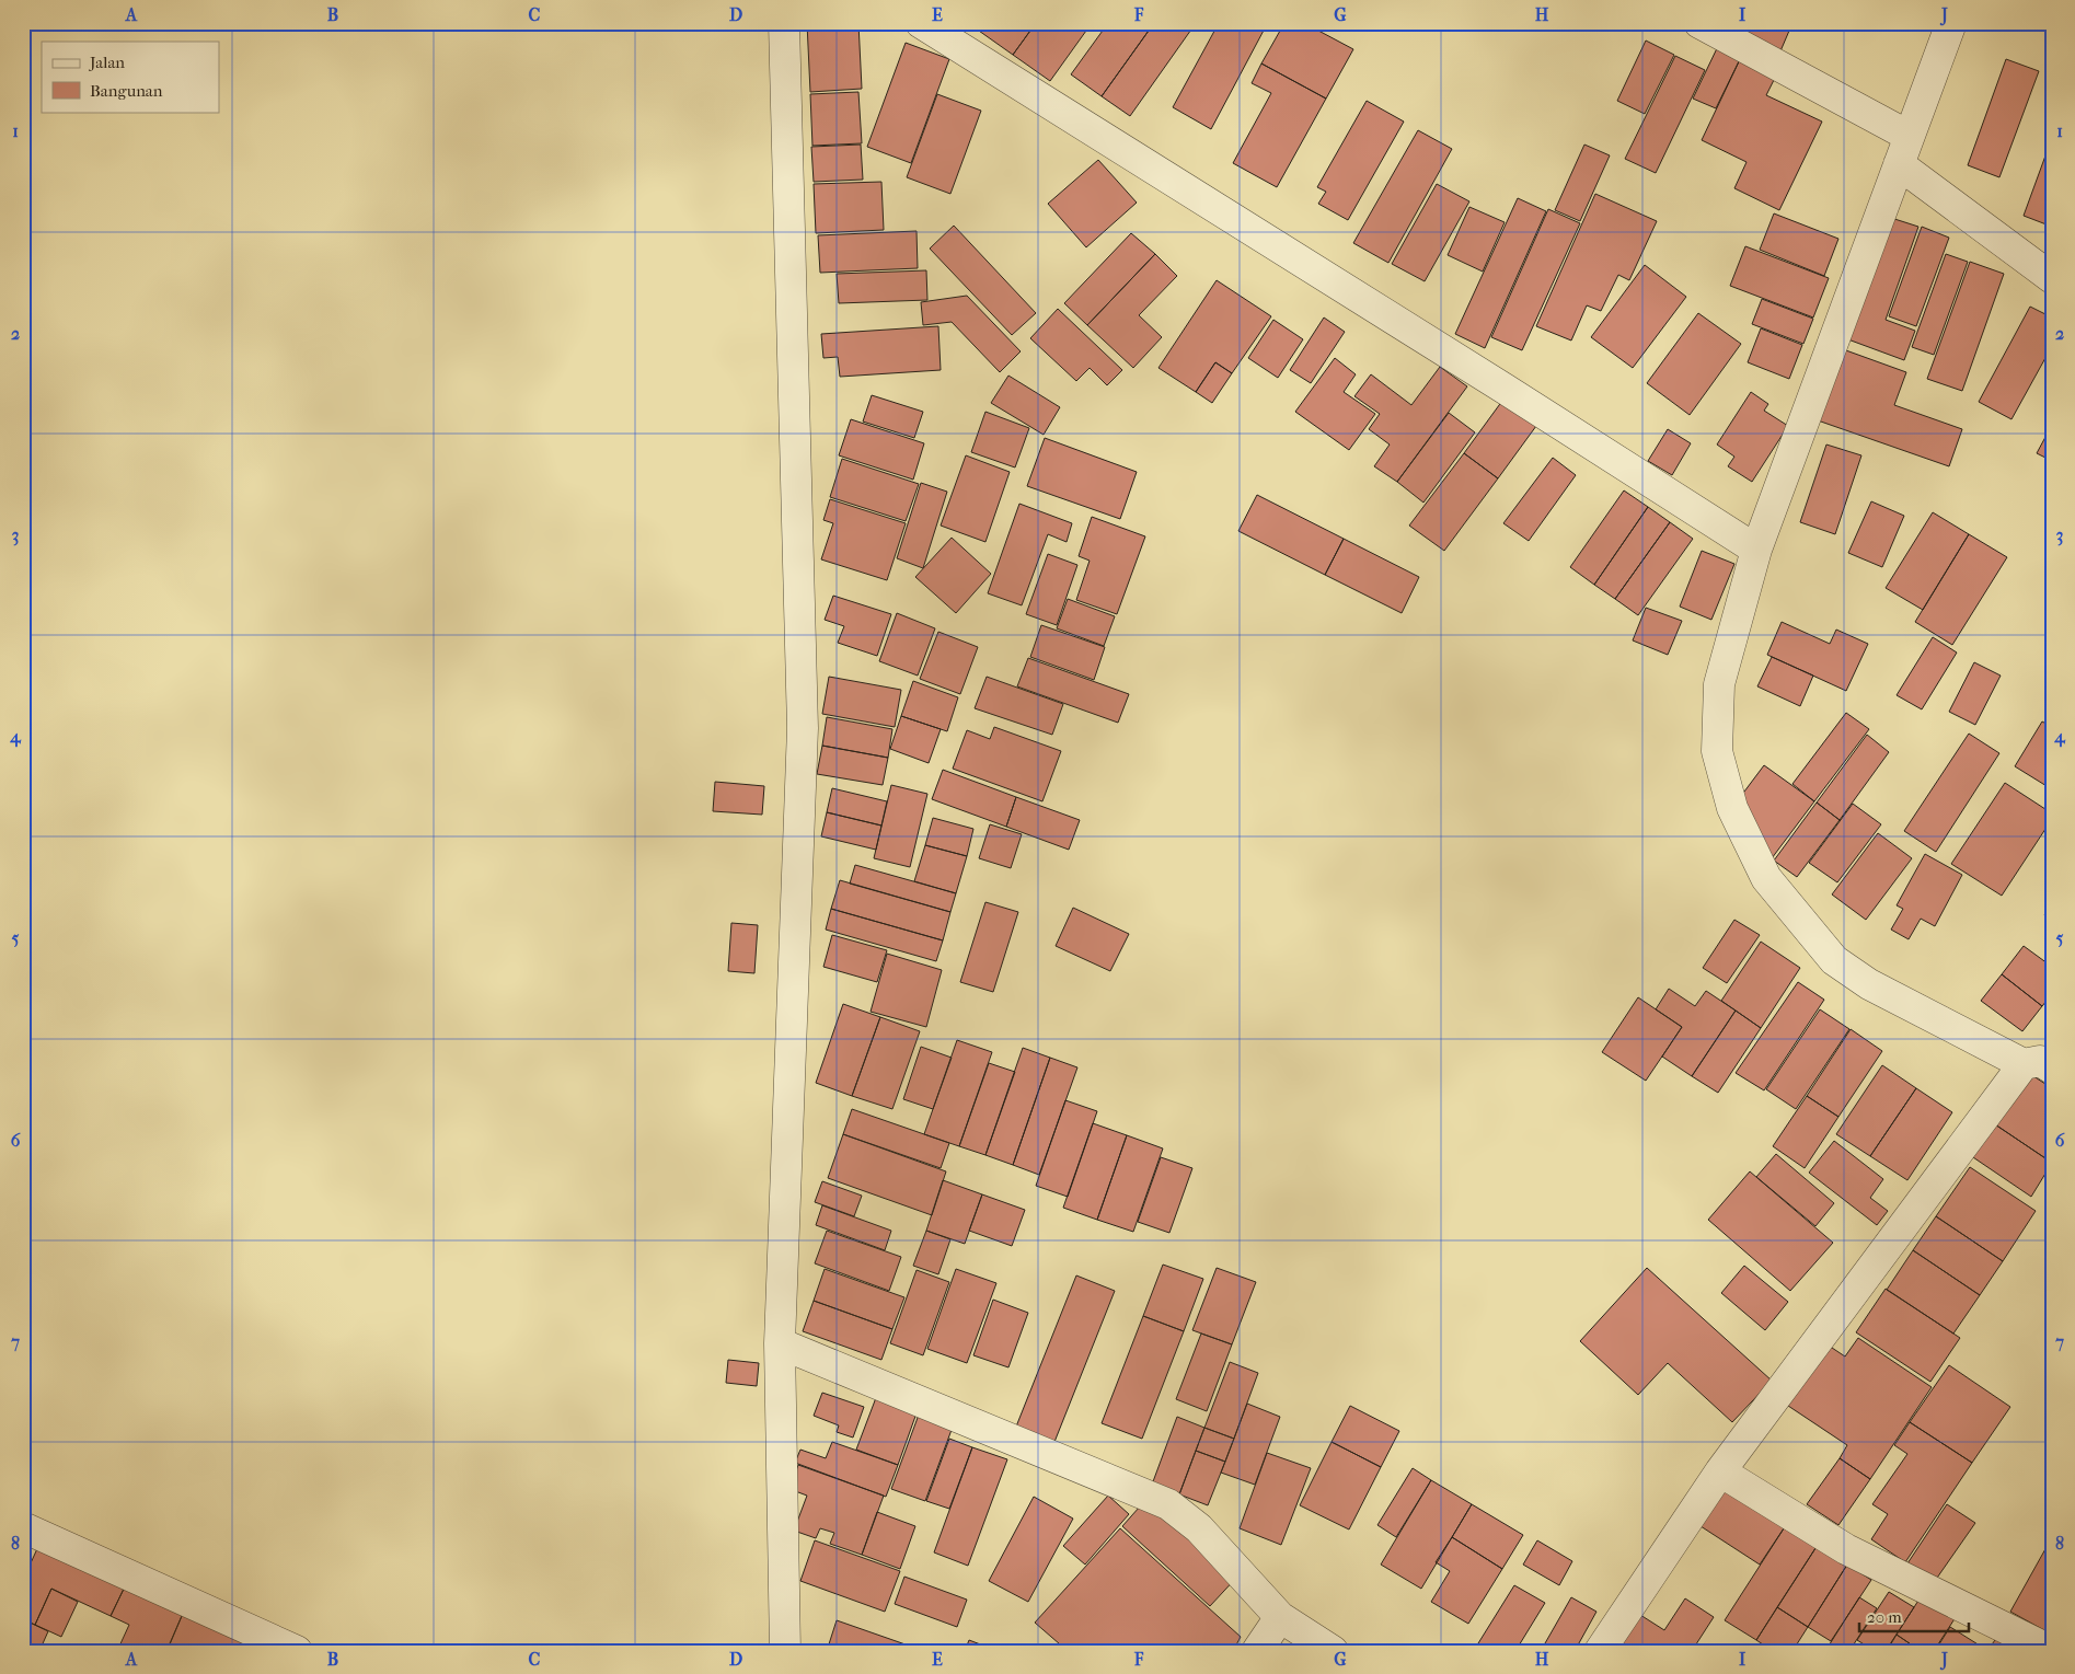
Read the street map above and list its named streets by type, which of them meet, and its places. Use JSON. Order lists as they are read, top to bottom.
{
  "legend": ["Jalan", "Bangunan"],
  "scale_bar": "20 m",
  "grid": {
    "columns": [
      "A",
      "B",
      "C",
      "D",
      "E",
      "F",
      "G",
      "H",
      "I",
      "J"
    ],
    "rows": [
      "1",
      "2",
      "3",
      "4",
      "5",
      "6",
      "7",
      "8"
    ]
  }
}
